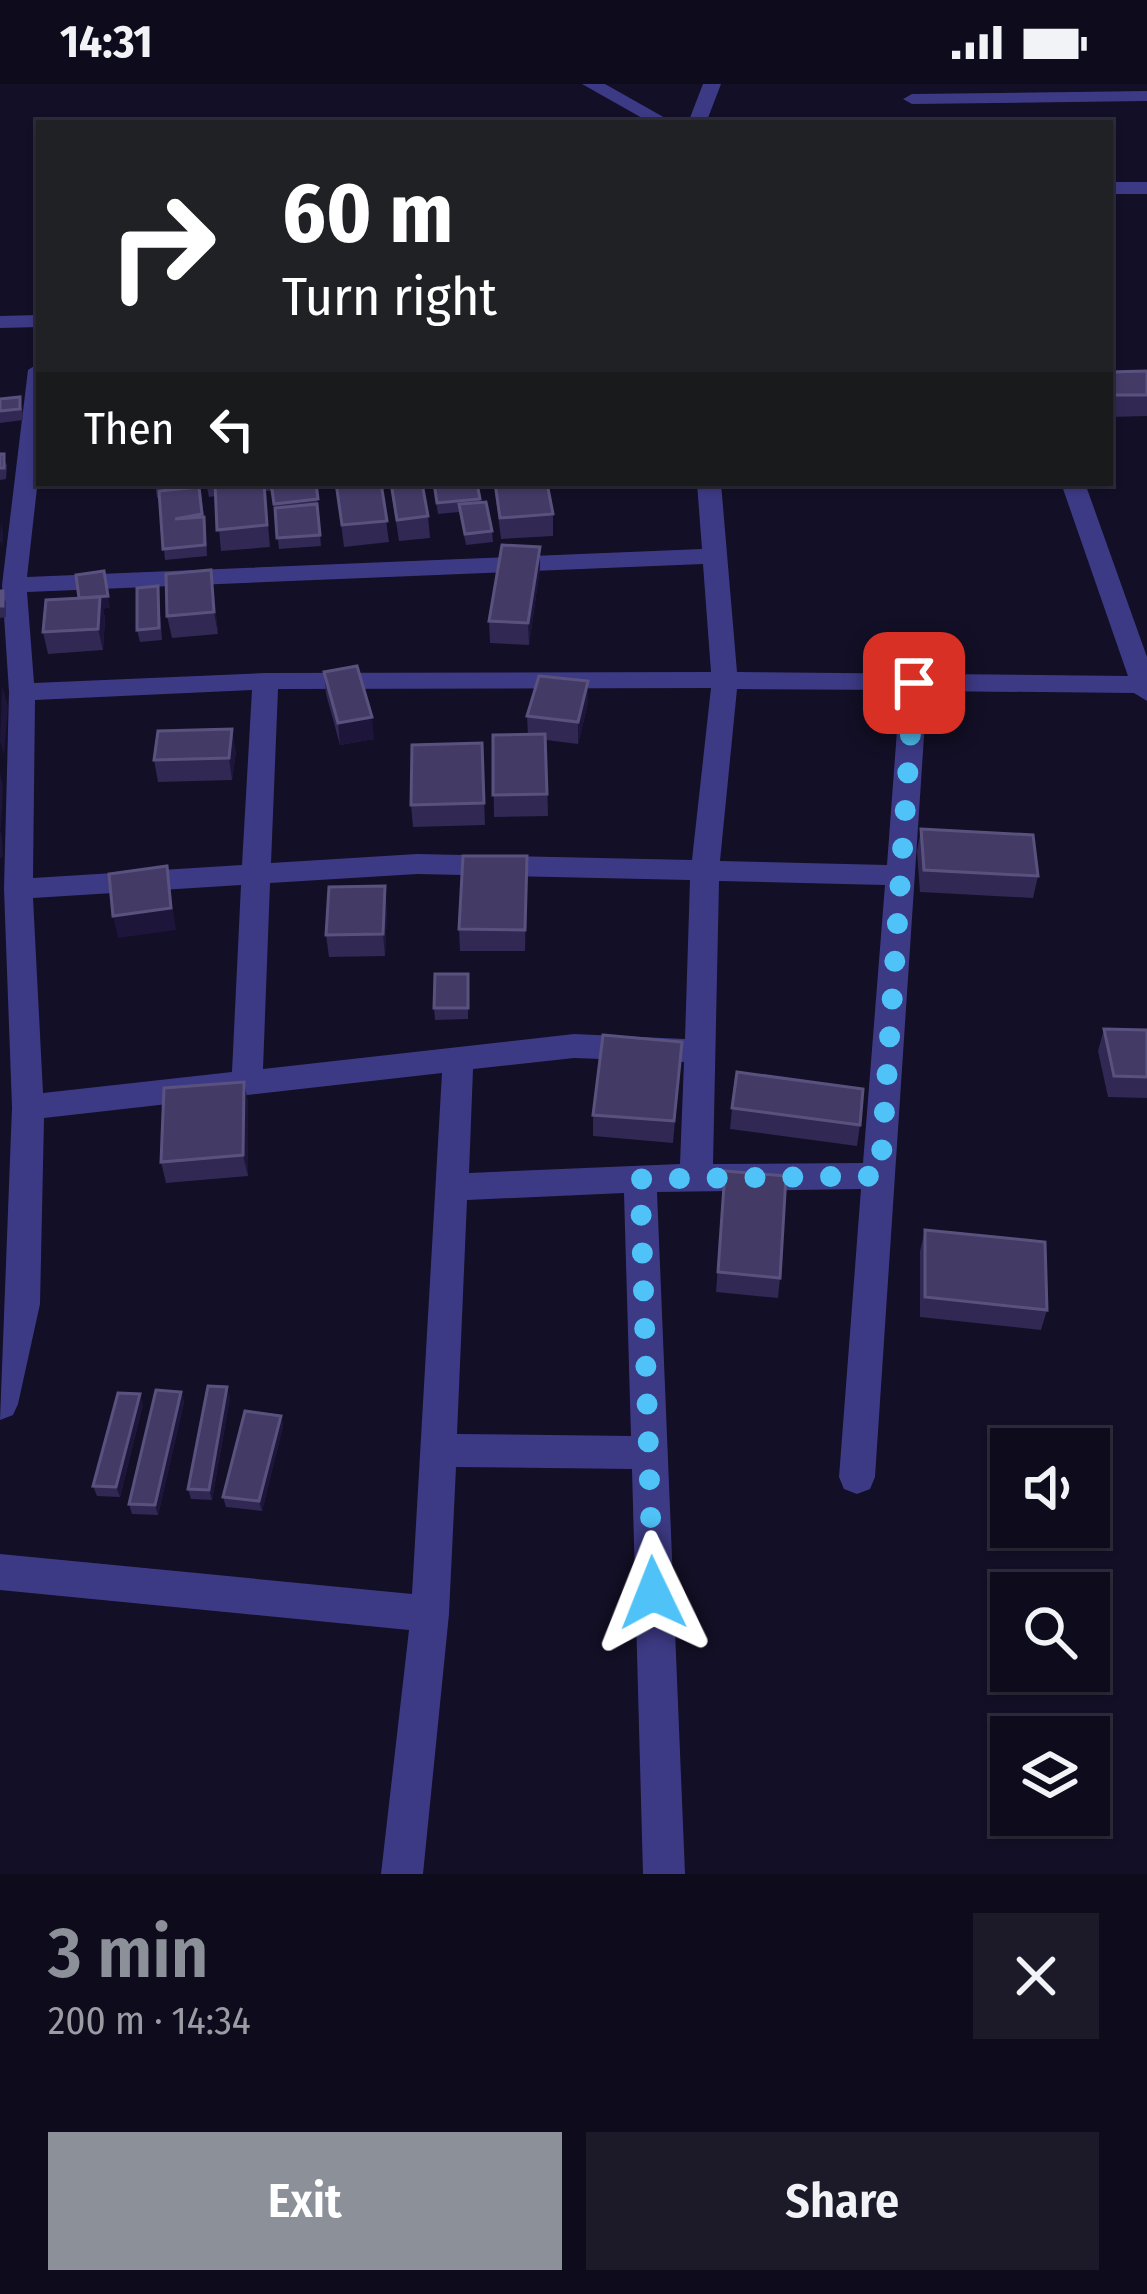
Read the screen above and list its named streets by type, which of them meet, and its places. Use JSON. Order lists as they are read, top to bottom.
{
  "page": {
    "status": "14:31",
    "turn": ["60 m", "Turn right"],
    "then": "Then",
    "heading": ["3 min", "200 m · 14:34"],
    "buttons": ["Exit", "Share"]
  }
}
